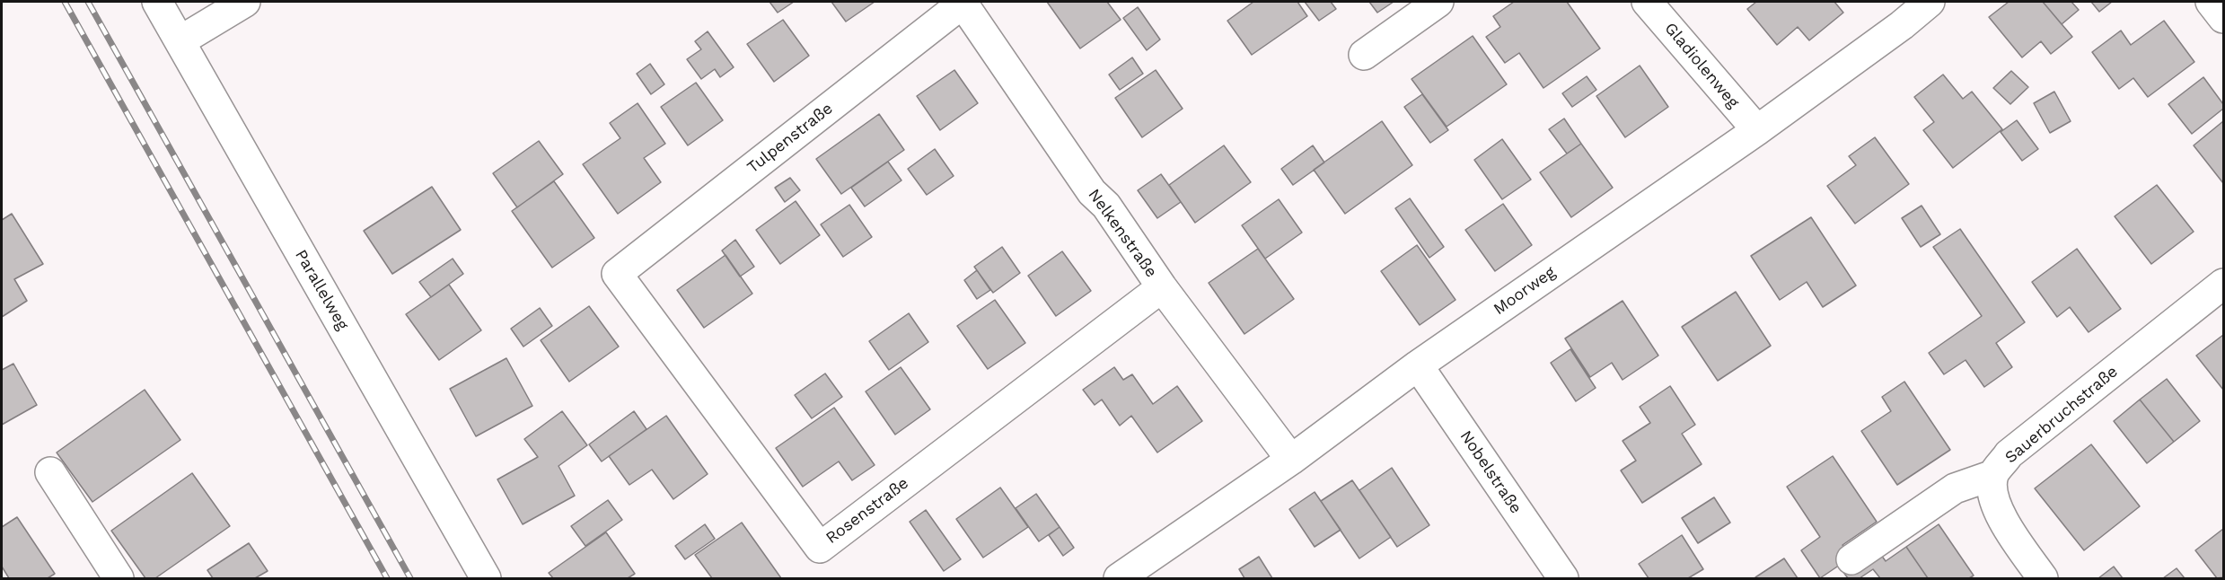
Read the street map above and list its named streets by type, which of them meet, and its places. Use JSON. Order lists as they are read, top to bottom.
{
  "streets": {
    "street": [
      "Gladiolenweg",
      "Tulpenstraße",
      "Nelkenstraße",
      "Parallelweg",
      "Moorweg",
      "Sauerbruchstraße",
      "Nobelstraße",
      "Rosenstraße"
    ]
  },
  "crossings": [
    ["Gladiolenweg", "Moorweg"],
    ["Tulpenstraße", "Nelkenstraße"],
    ["Tulpenstraße", "Rosenstraße"],
    ["Nelkenstraße", "Moorweg"],
    ["Nelkenstraße", "Rosenstraße"],
    ["Moorweg", "Nobelstraße"]
  ]
}
